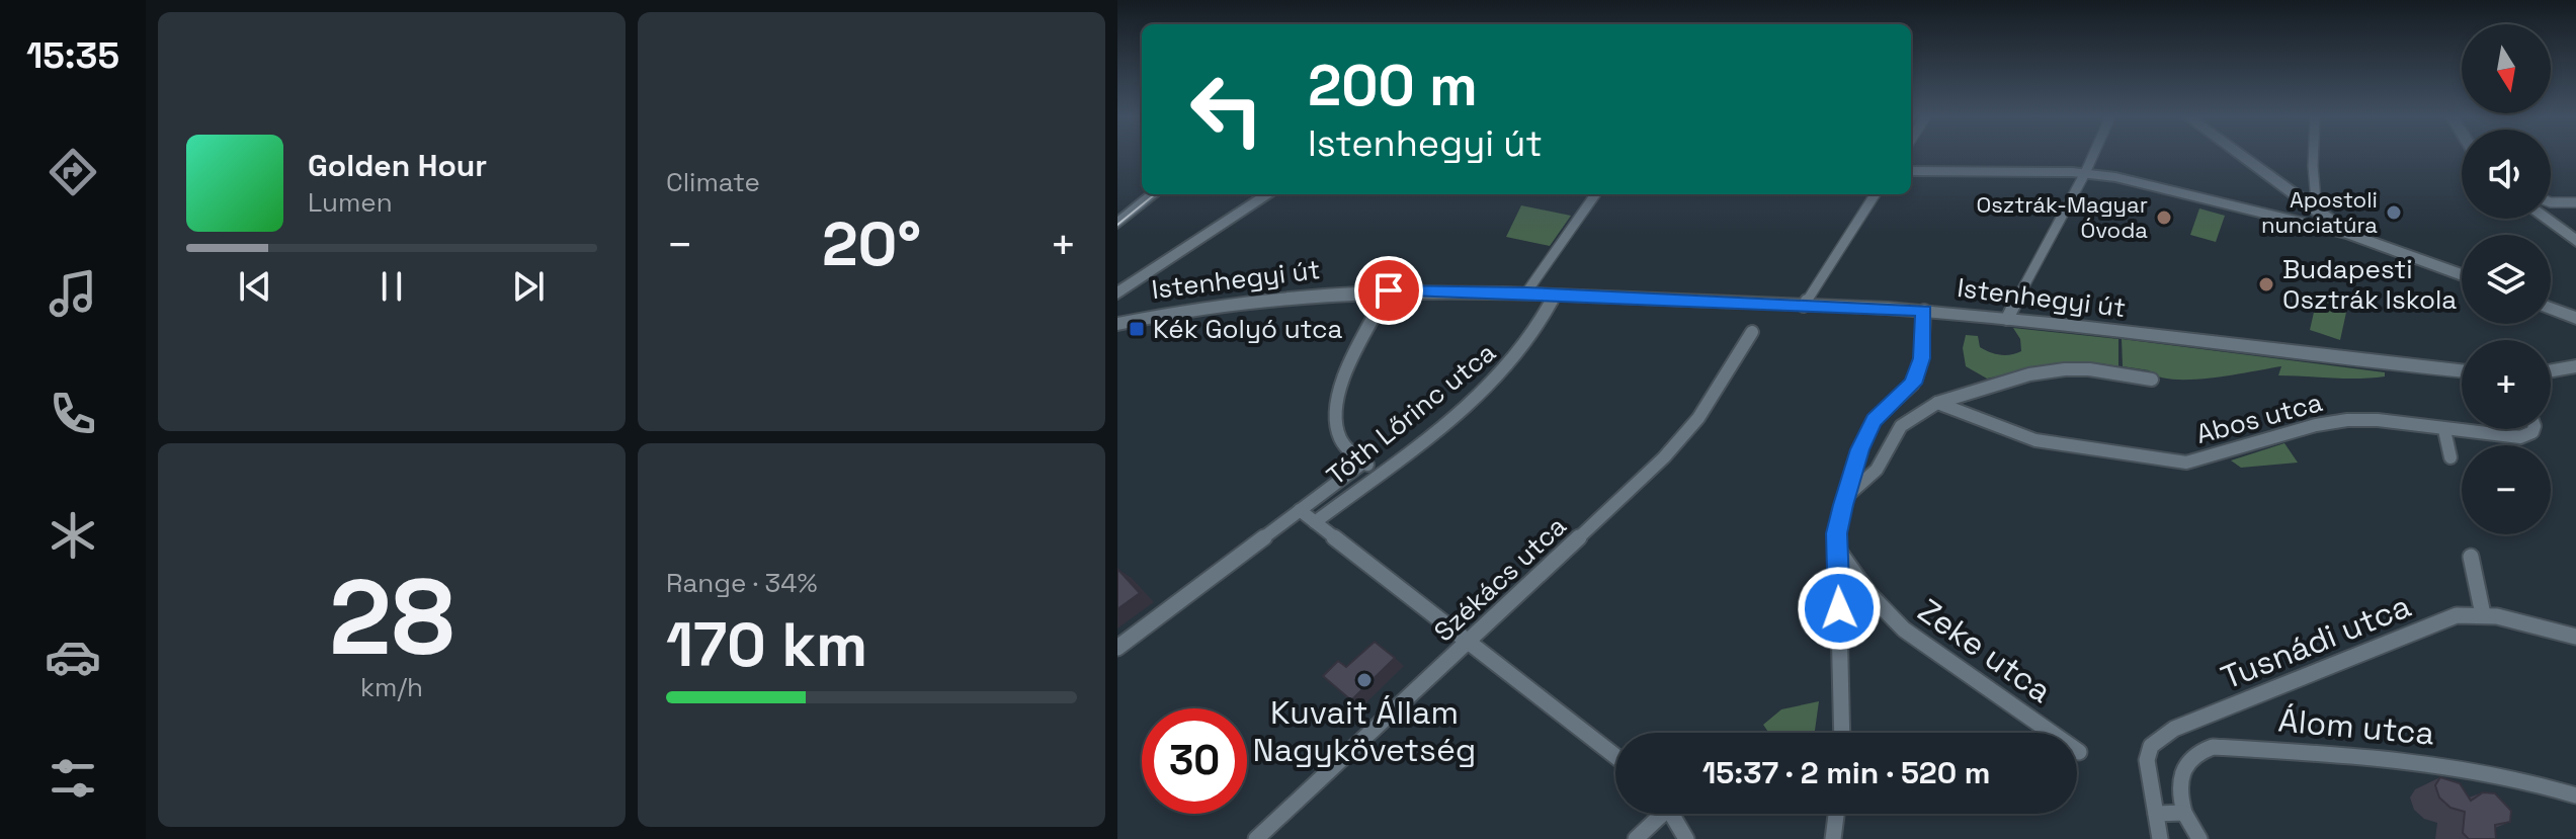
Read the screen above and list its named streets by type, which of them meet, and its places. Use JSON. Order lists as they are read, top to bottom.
{
  "streets": {
    "street": [
      "Istenhegyi út",
      "Tóth Lőrinc utca",
      "Abos utca",
      "Székács utca",
      "Tusnádi utca",
      "Zeke utca",
      "Álom utca"
    ]
  },
  "crossings": [
    ["Istenhegyi út", "Tóth Lőrinc utca"]
  ],
  "places": {
    "other": [
      "Apostoli nunciatúra",
      "Osztrák-Magyar Óvoda",
      "Budapesti Osztrák Iskola",
      "Kuvait Állam Nagykövetség"
    ],
    "transit": ["Kék Golyó utca"]
  },
  "north": "bottom",
  "page": {
    "tabs": "15:35",
    "tile": [
      "Climate",
      ["28", "km/h"],
      ["Range · 34%", "170 km"]
    ],
    "map_buttons": ["+", "−"],
    "turn": ["200 m", "Istenhegyi út"],
    "song": ["Golden Hour", "Lumen"],
    "heat": ["−", "20°", "+"],
    "limit": "30",
    "trip": "15:37 · 2 min · 520 m"
  }
}
